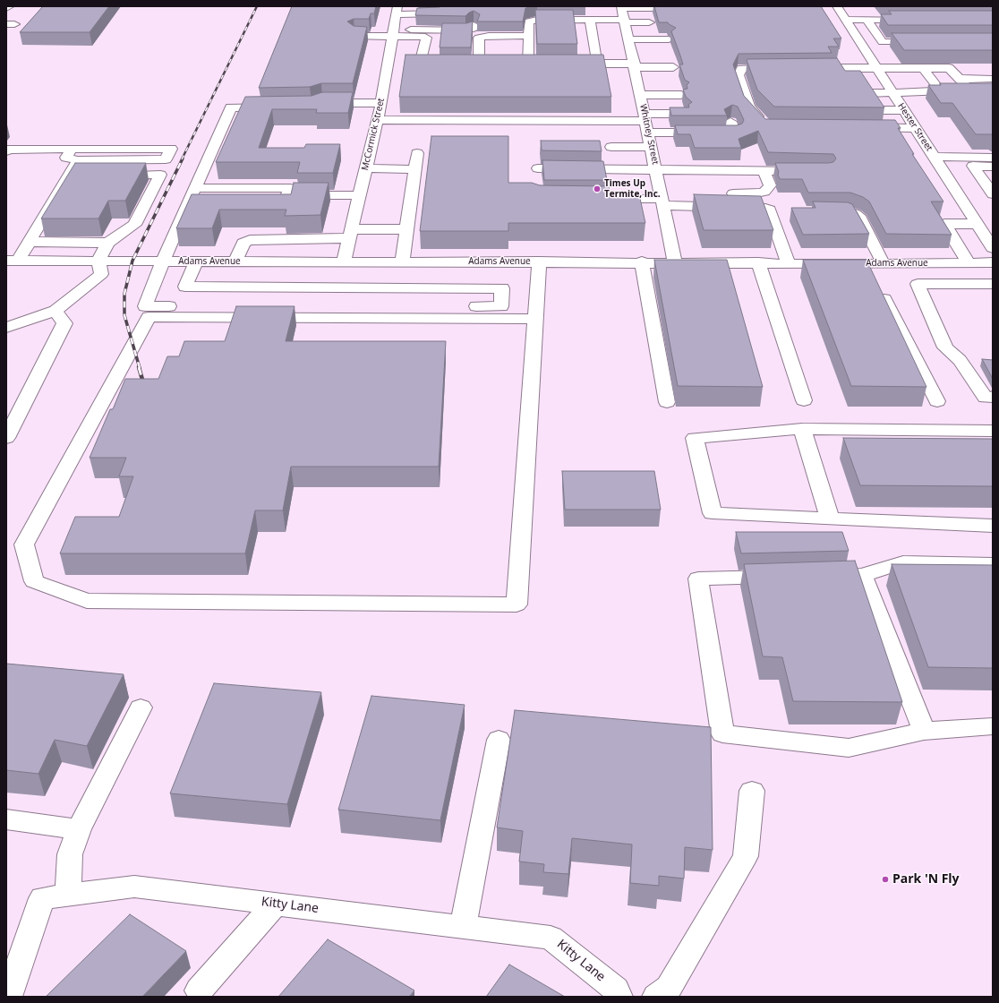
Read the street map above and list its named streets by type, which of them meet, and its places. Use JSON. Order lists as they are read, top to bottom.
{
  "streets": {
    "street": [
      "Hester Street",
      "McCormick Street",
      "Whitney Street",
      "Adams Avenue",
      "Kitty Lane"
    ]
  },
  "crossings": [
    ["McCormick Street", "Adams Avenue"],
    ["Whitney Street", "Adams Avenue"]
  ],
  "places": ["Times Up Termite, Inc.", "Park 'N Fly"]
}
